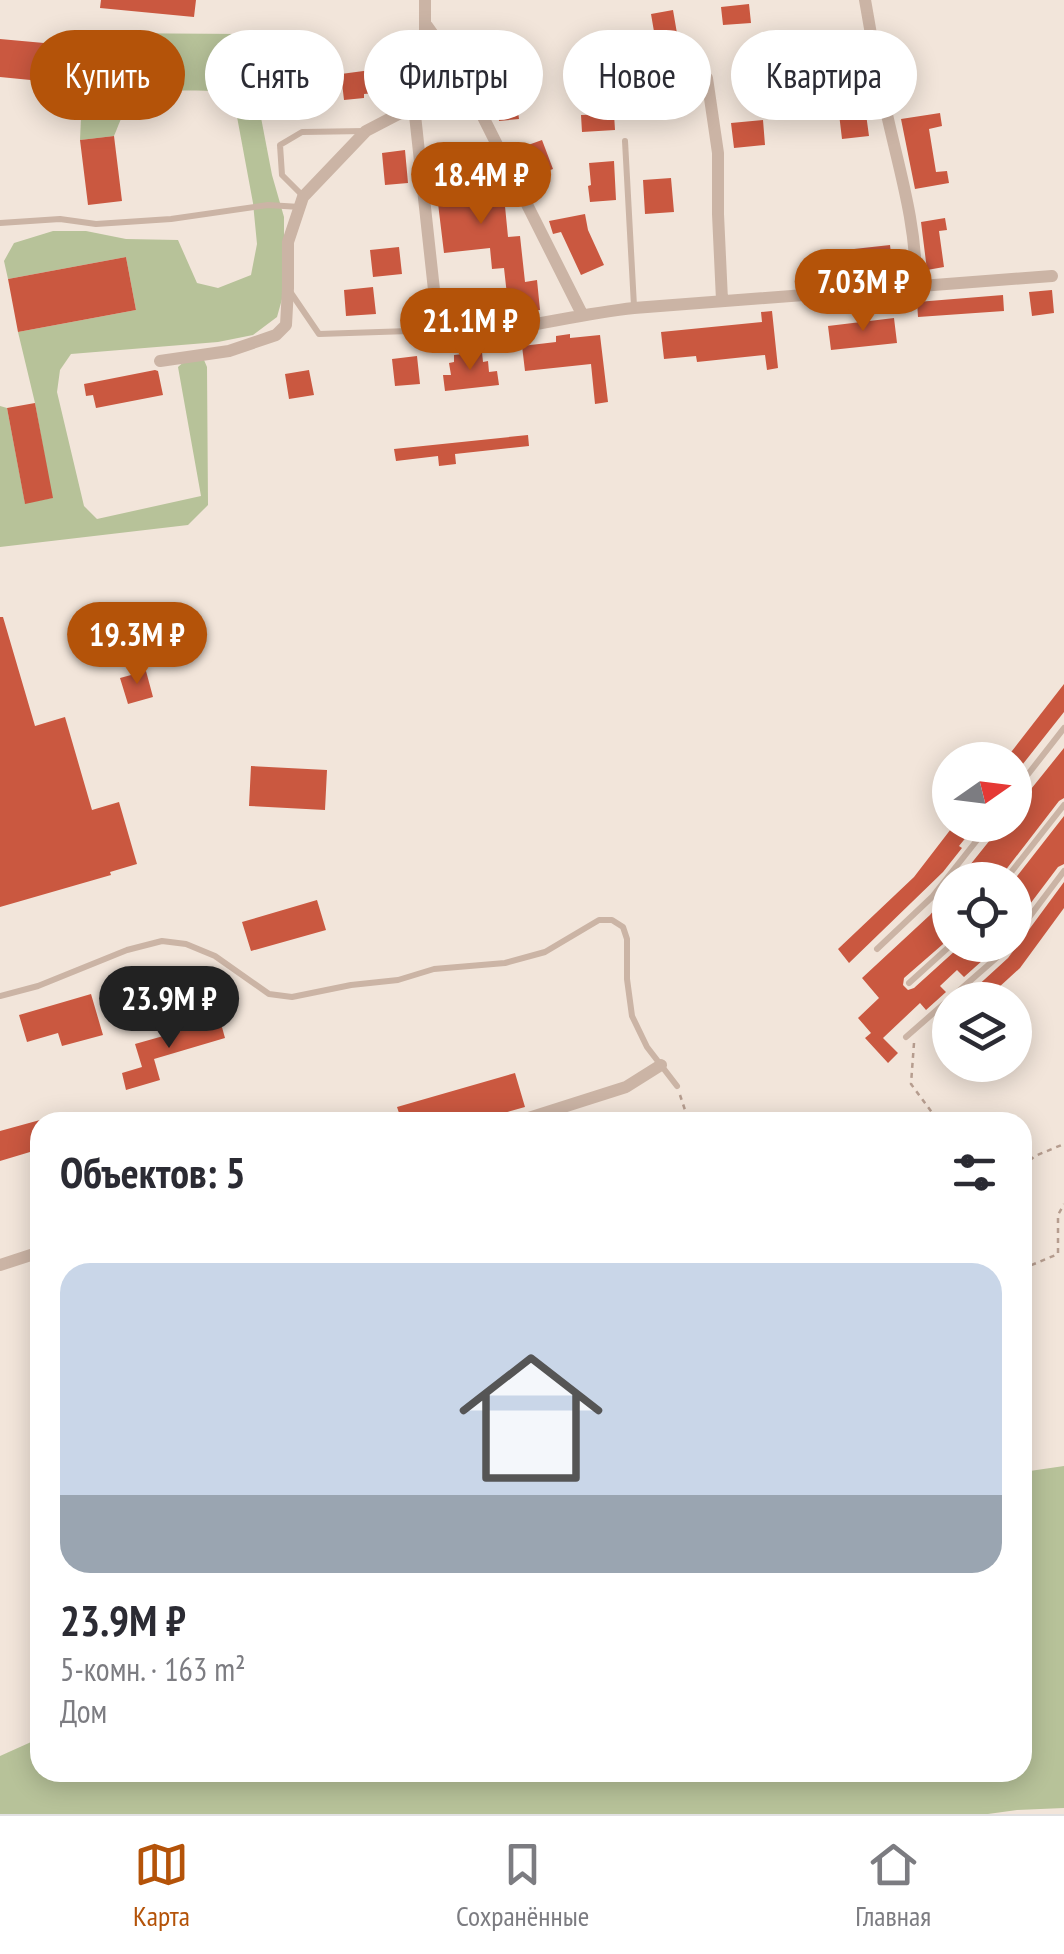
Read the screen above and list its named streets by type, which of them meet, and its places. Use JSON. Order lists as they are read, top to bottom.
{
  "north": "right",
  "page": {
    "chip": [
      "Купить",
      "Снять",
      "Фильтры",
      "Новое",
      "Квартира"
    ],
    "price": [
      "18.4M ₽",
      "7.03M ₽",
      "21.1M ₽",
      "19.3M ₽",
      "23.9M ₽"
    ],
    "heading": "Объектов: 5",
    "list": [
      {
        "name": "23.9M ₽",
        "note": "5-комн. · 163 m² · Дом"
      }
    ],
    "tabs": ["Карта", "Сохранённые", "Главная"]
  }
}
